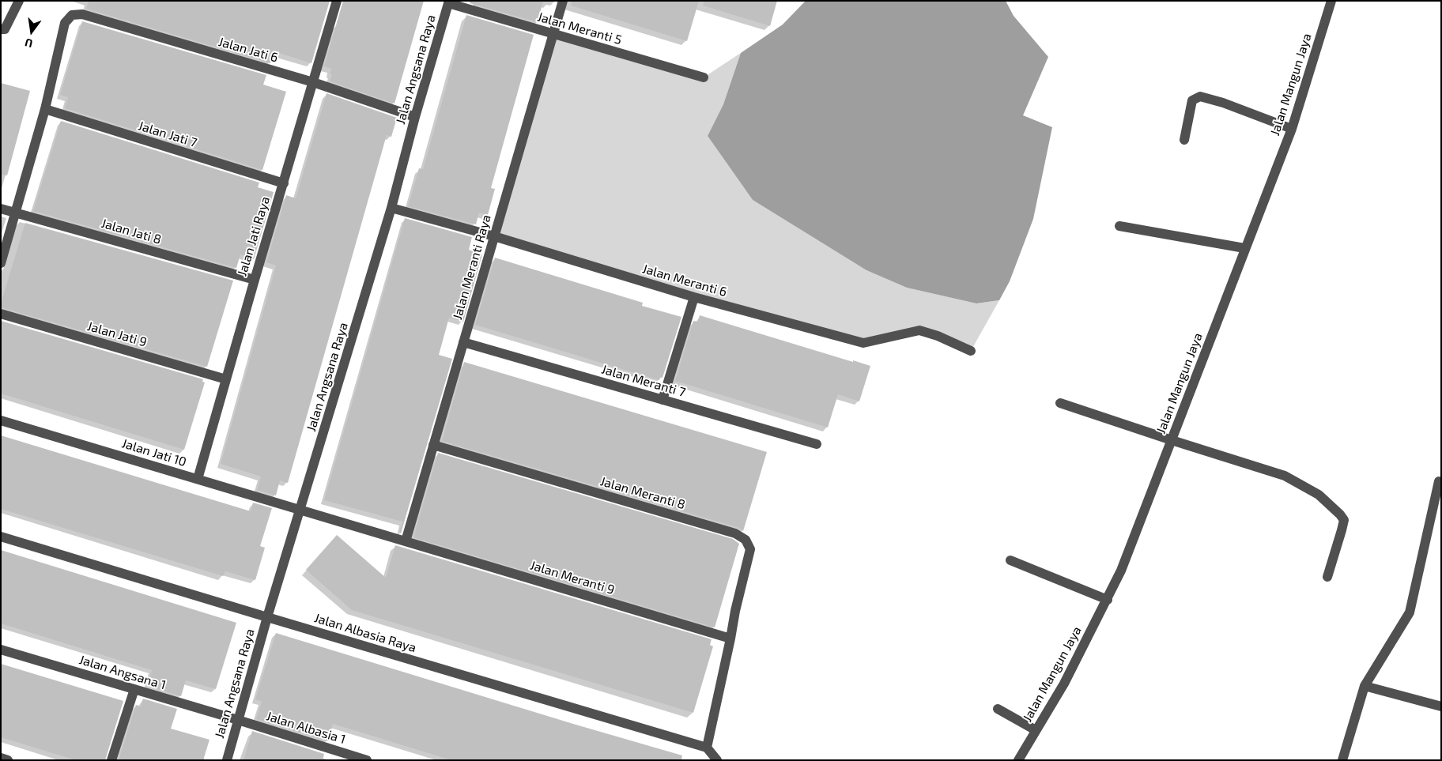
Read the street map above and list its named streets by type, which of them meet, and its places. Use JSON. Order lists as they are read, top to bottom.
{
  "streets": {
    "street": [
      "Jalan Meranti 5",
      "Jalan Jati 6",
      "Jalan Angsana Raya",
      "Jalan Mangun Jaya",
      "Jalan Jati 7",
      "Jalan Jati 8",
      "Jalan Jati Raya",
      "Jalan Meranti Raya",
      "Jalan Meranti 6",
      "Jalan Jati 9",
      "Jalan Meranti 7",
      "Jalan Jati 10",
      "Jalan Meranti 8",
      "Jalan Meranti 9",
      "Jalan Albasia Raya",
      "Jalan Angsana 1",
      "Jalan Albasia 1"
    ]
  },
  "crossings": [
    ["Jalan Meranti 5", "Jalan Angsana Raya"],
    ["Jalan Meranti 5", "Jalan Meranti Raya"],
    ["Jalan Jati 6", "Jalan Angsana Raya"],
    ["Jalan Jati 6", "Jalan Jati 7"],
    ["Jalan Jati 6", "Jalan Jati Raya"],
    ["Jalan Angsana Raya", "Jalan Meranti 6"],
    ["Jalan Angsana Raya", "Jalan Jati 10"],
    ["Jalan Angsana Raya", "Jalan Meranti 9"],
    ["Jalan Angsana Raya", "Jalan Albasia Raya"],
    ["Jalan Angsana Raya", "Jalan Angsana 1"],
    ["Jalan Angsana Raya", "Jalan Albasia 1"],
    ["Jalan Jati 7", "Jalan Jati Raya"],
    ["Jalan Jati 8", "Jalan Jati Raya"],
    ["Jalan Jati Raya", "Jalan Jati 9"],
    ["Jalan Jati Raya", "Jalan Jati 10"],
    ["Jalan Meranti Raya", "Jalan Meranti 6"],
    ["Jalan Meranti Raya", "Jalan Meranti 7"],
    ["Jalan Meranti Raya", "Jalan Meranti 8"],
    ["Jalan Meranti Raya", "Jalan Meranti 9"],
    ["Jalan Jati 10", "Jalan Meranti 9"],
    ["Jalan Meranti 8", "Jalan Meranti 9"],
    ["Jalan Angsana 1", "Jalan Albasia 1"]
  ],
  "north": "bottom"
}
